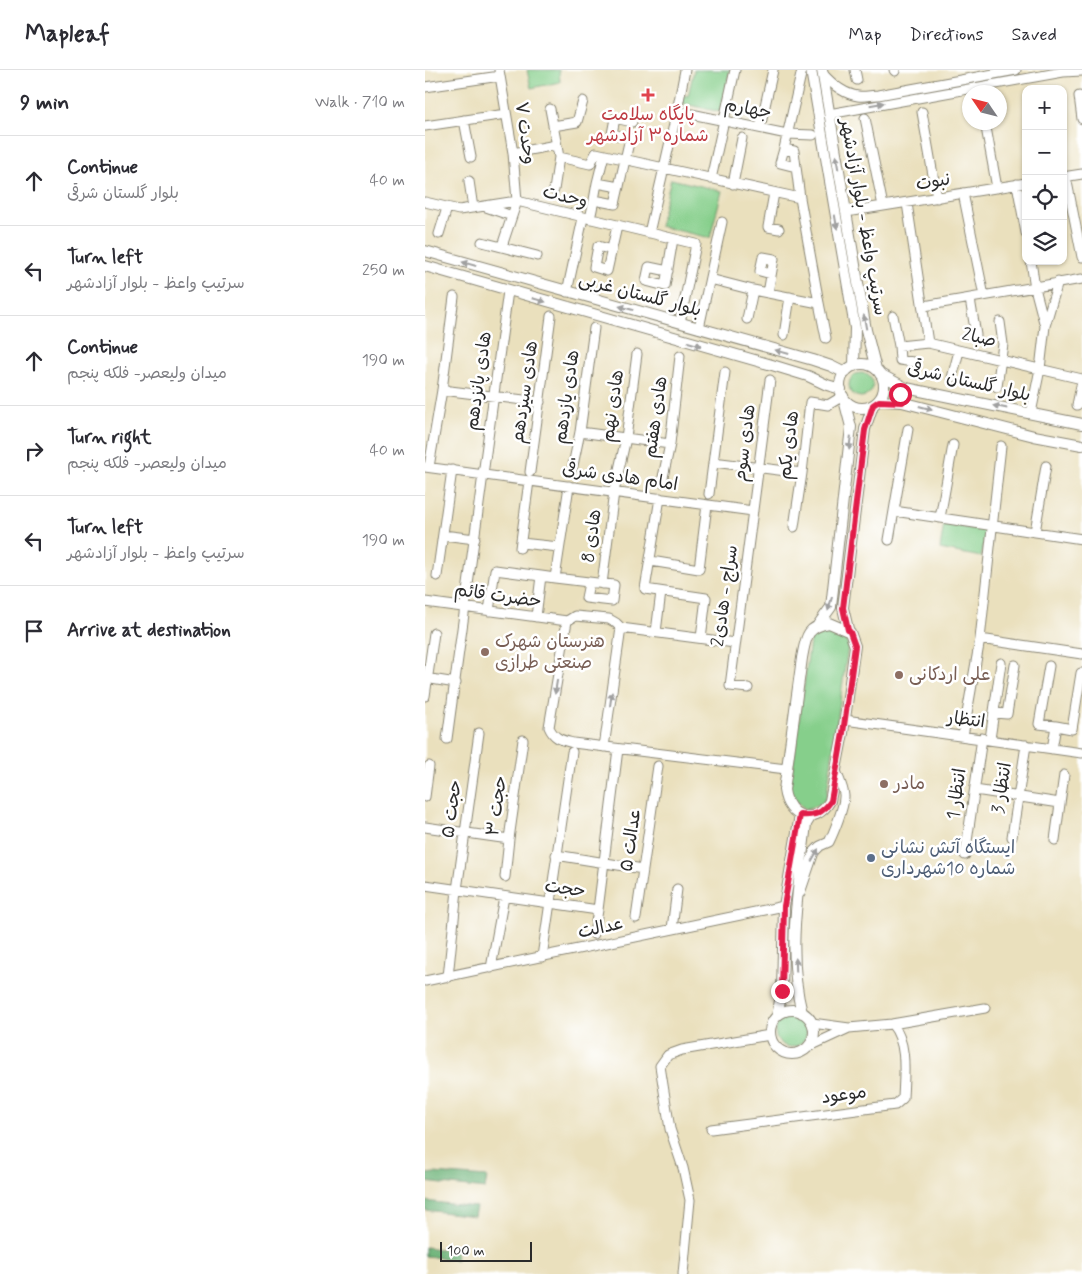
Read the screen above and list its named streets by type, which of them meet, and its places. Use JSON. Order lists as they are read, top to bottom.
{
  "streets": {
    "main road": ["سرتیپ واعظ - بلوار آزادشهر", "بلوار گلستان غربی", "بلوار گلستان شرقی"],
    "street": [
      "جهارم",
      "وحدت ۷",
      "نبوت",
      "وحدت",
      "صبا2",
      "هادی پانزدهم",
      "هادی سیزدهم",
      "هادی یازدهم",
      "هادی نهم",
      "هادی هفتم",
      "هادی سوم",
      "هادی یکم",
      "امام هادی شرقی",
      "هادی 8",
      "حضرت قائم",
      "سراج - هادی2",
      "انتظار",
      "انتظار 3",
      "انتظار 1",
      "حجت ۳",
      "حجت ۵",
      "عدالت ۵",
      "حجت",
      "عدالت",
      "موعود"
    ]
  },
  "crossings": [
    ["وحدت ۷", "وحدت"],
    ["نبوت", "سرتیپ واعظ - بلوار آزادشهر"],
    ["سرتیپ واعظ - بلوار آزادشهر", "بلوار گلستان غربی"],
    ["سرتیپ واعظ - بلوار آزادشهر", "بلوار گلستان شرقی"],
    ["سرتیپ واعظ - بلوار آزادشهر", "هادی یکم"],
    ["بلوار گلستان غربی", "هادی پانزدهم"],
    ["بلوار گلستان غربی", "بلوار گلستان شرقی"],
    ["بلوار گلستان غربی", "هادی یکم"],
    ["هادی پانزدهم", "امام هادی شرقی"],
    ["هادی پانزدهم", "حضرت قائم"],
    ["بلوار گلستان شرقی", "هادی یکم"],
    ["هادی سیزدهم", "امام هادی شرقی"],
    ["هادی نهم", "امام هادی شرقی"],
    ["هادی نهم", "هادی 8"],
    ["هادی سوم", "امام هادی شرقی"],
    ["هادی سوم", "سراج - هادی2"],
    ["امام هادی شرقی", "هادی 8"],
    ["امام هادی شرقی", "سراج - هادی2"],
    ["حضرت قائم", "سراج - هادی2"],
    ["انتظار", "انتظار 3"],
    ["انتظار", "انتظار 1"],
    ["حجت ۵", "حجت"],
    ["حجت ۵", "عدالت"]
  ],
  "places": {
    "health": ["پایگاه سلامت شماره۳ آزادشهر"],
    "other": [
      "هنرستان شهرک صنعتی طرازی",
      "علی اردکانی",
      "مادر",
      "ایستگاه آتش نشانی شماره 10شهرداری"
    ]
  },
  "scale_bar": "100 m",
  "north": "top left",
  "page": {
    "header": "Mapleaf",
    "nav": ["Map", "Directions", "Saved"],
    "heading": ["9 min", "Walk · 710 m"],
    "map_buttons": ["+", "−"],
    "list": [
      ["Continue", "بلوار گلستان شرقی", "40 m"],
      ["Turn left", "سرتیپ واعظ - بلوار آزادشهر", "250 m"],
      ["Continue", "میدان ولیعصر- فلکه پنجم", "190 m"],
      ["Turn right", "میدان ولیعصر- فلکه پنجم", "40 m"],
      ["Turn left", "سرتیپ واعظ - بلوار آزادشهر", "190 m"],
      "Arrive at destination"
    ],
    "scale": "100 m"
  }
}
